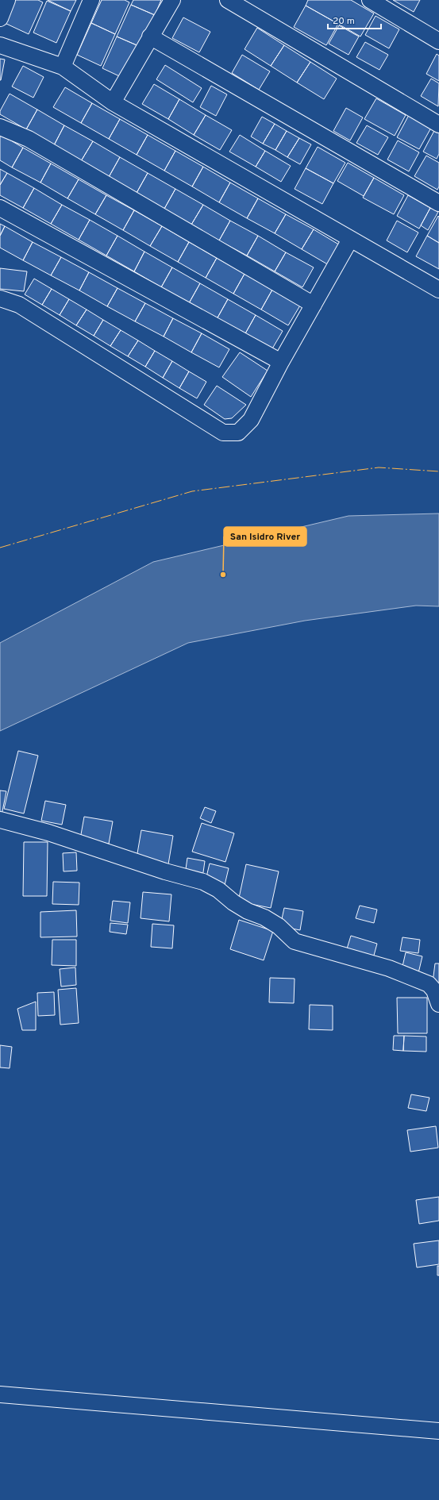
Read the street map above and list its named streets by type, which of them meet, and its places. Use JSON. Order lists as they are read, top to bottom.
{
  "places": ["San Isidro River"],
  "scale_bar": "20 m"
}
